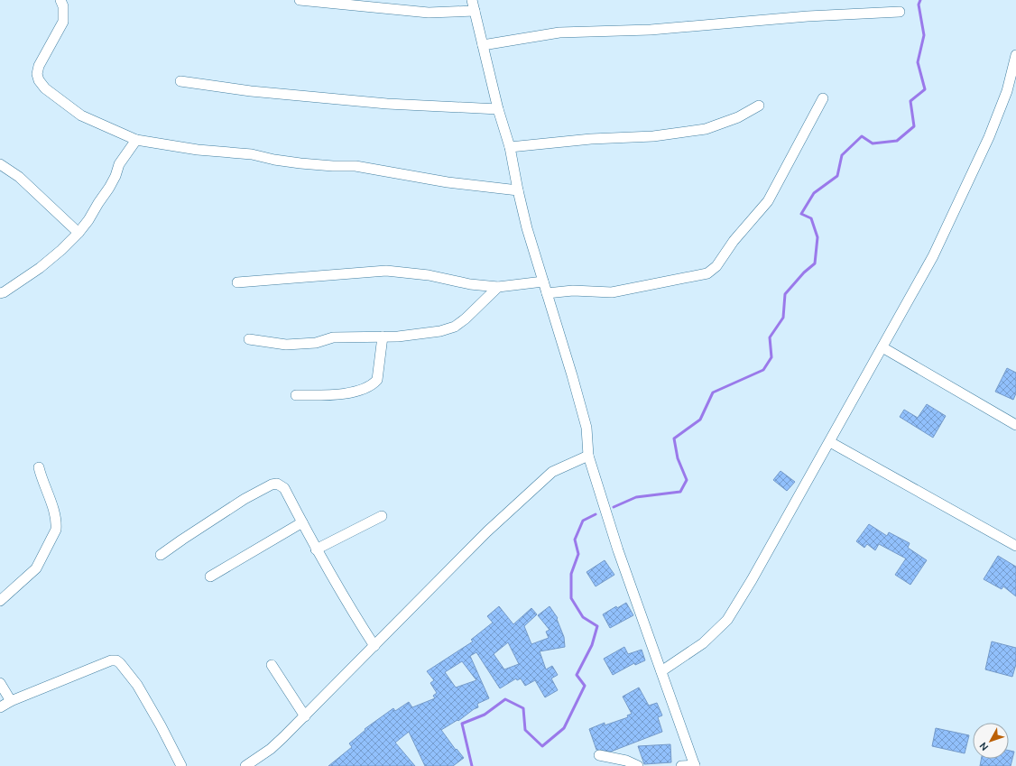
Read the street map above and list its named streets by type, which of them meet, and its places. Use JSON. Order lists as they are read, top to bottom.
{
  "north": "bottom left"
}
